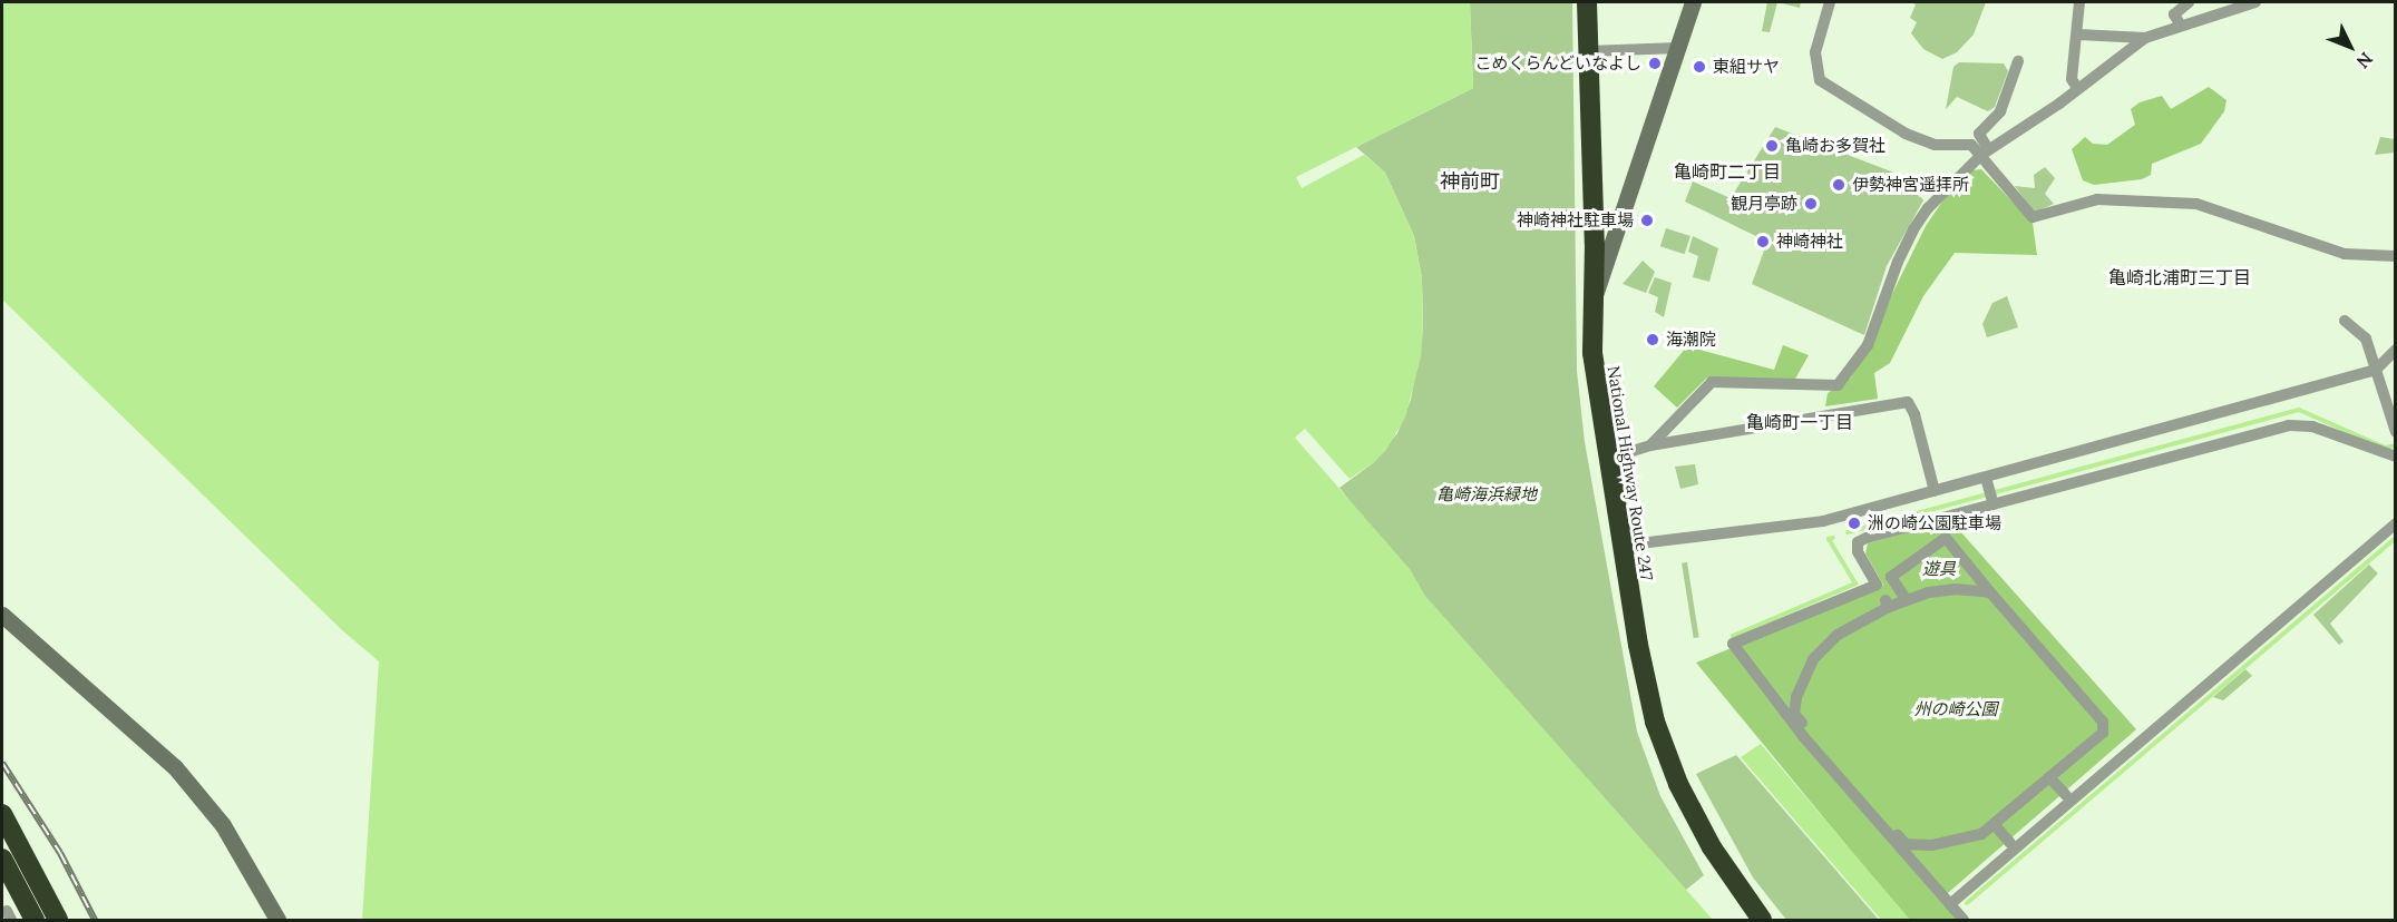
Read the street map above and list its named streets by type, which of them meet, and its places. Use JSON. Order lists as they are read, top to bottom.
{
  "streets": {
    "highway": ["National Highway Route 247"]
  },
  "districts": [
    "亀崎町二丁目",
    "神前町",
    "亀崎北浦町三丁目",
    "亀崎町一丁目"
  ],
  "parks": ["亀崎海浜緑地", "遊具", "州の崎公園"],
  "places": [
    "こめくらんどいなよし",
    "東組サヤ",
    "亀崎お多賀社",
    "伊勢神宮遥拝所",
    "観月亭跡",
    "神崎神社駐車場",
    "神崎神社",
    "海潮院",
    "洲の崎公園駐車場"
  ],
  "north": "bottom right"
}
